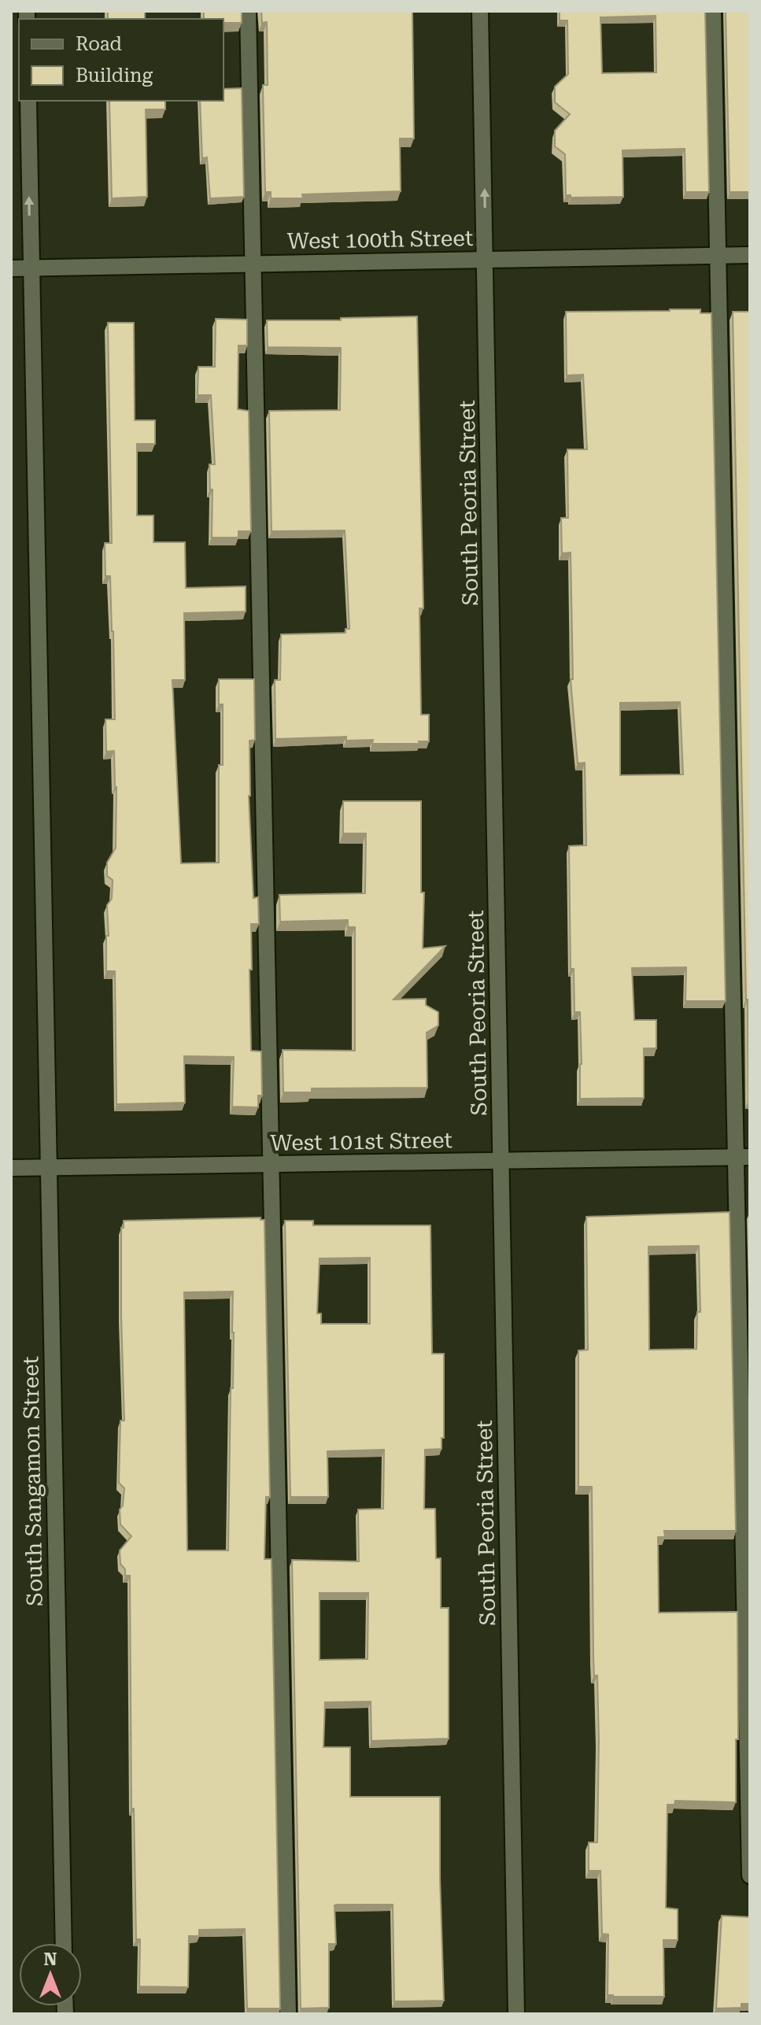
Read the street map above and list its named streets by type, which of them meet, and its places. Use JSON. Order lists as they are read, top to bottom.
{
  "streets": {
    "street": [
      "West 100th Street",
      "South Peoria Street",
      "West 101st Street",
      "South Sangamon Street"
    ]
  },
  "crossings": [
    ["West 100th Street", "South Peoria Street"],
    ["West 100th Street", "South Sangamon Street"],
    ["South Peoria Street", "West 101st Street"],
    ["West 101st Street", "South Sangamon Street"]
  ],
  "legend": ["Road", "Building"],
  "north": "top"
}
